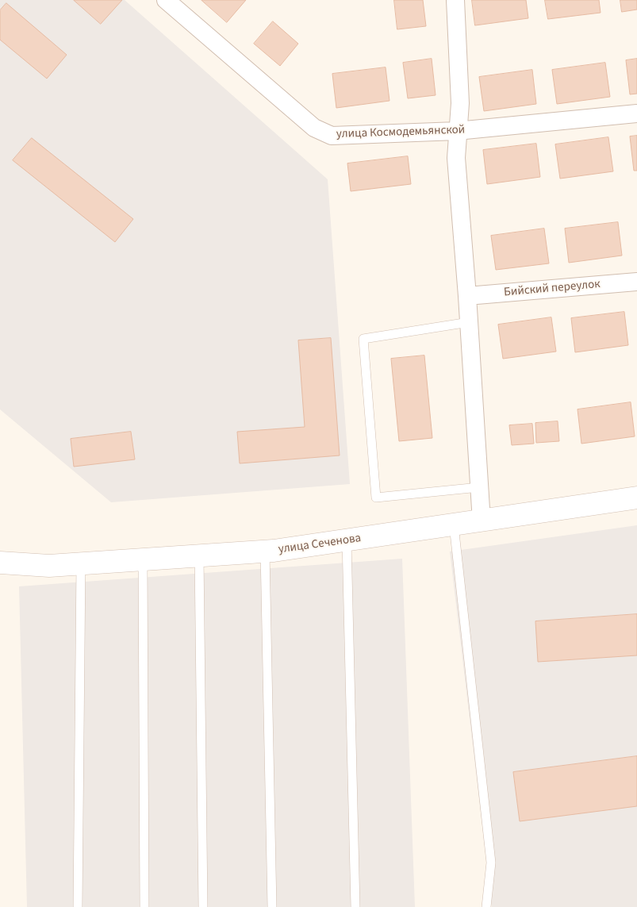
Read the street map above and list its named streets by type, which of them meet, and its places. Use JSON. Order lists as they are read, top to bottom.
{
  "streets": {
    "street": ["улица Космодемьянской", "Бийский переулок", "улица Сеченова"]
  }
}
